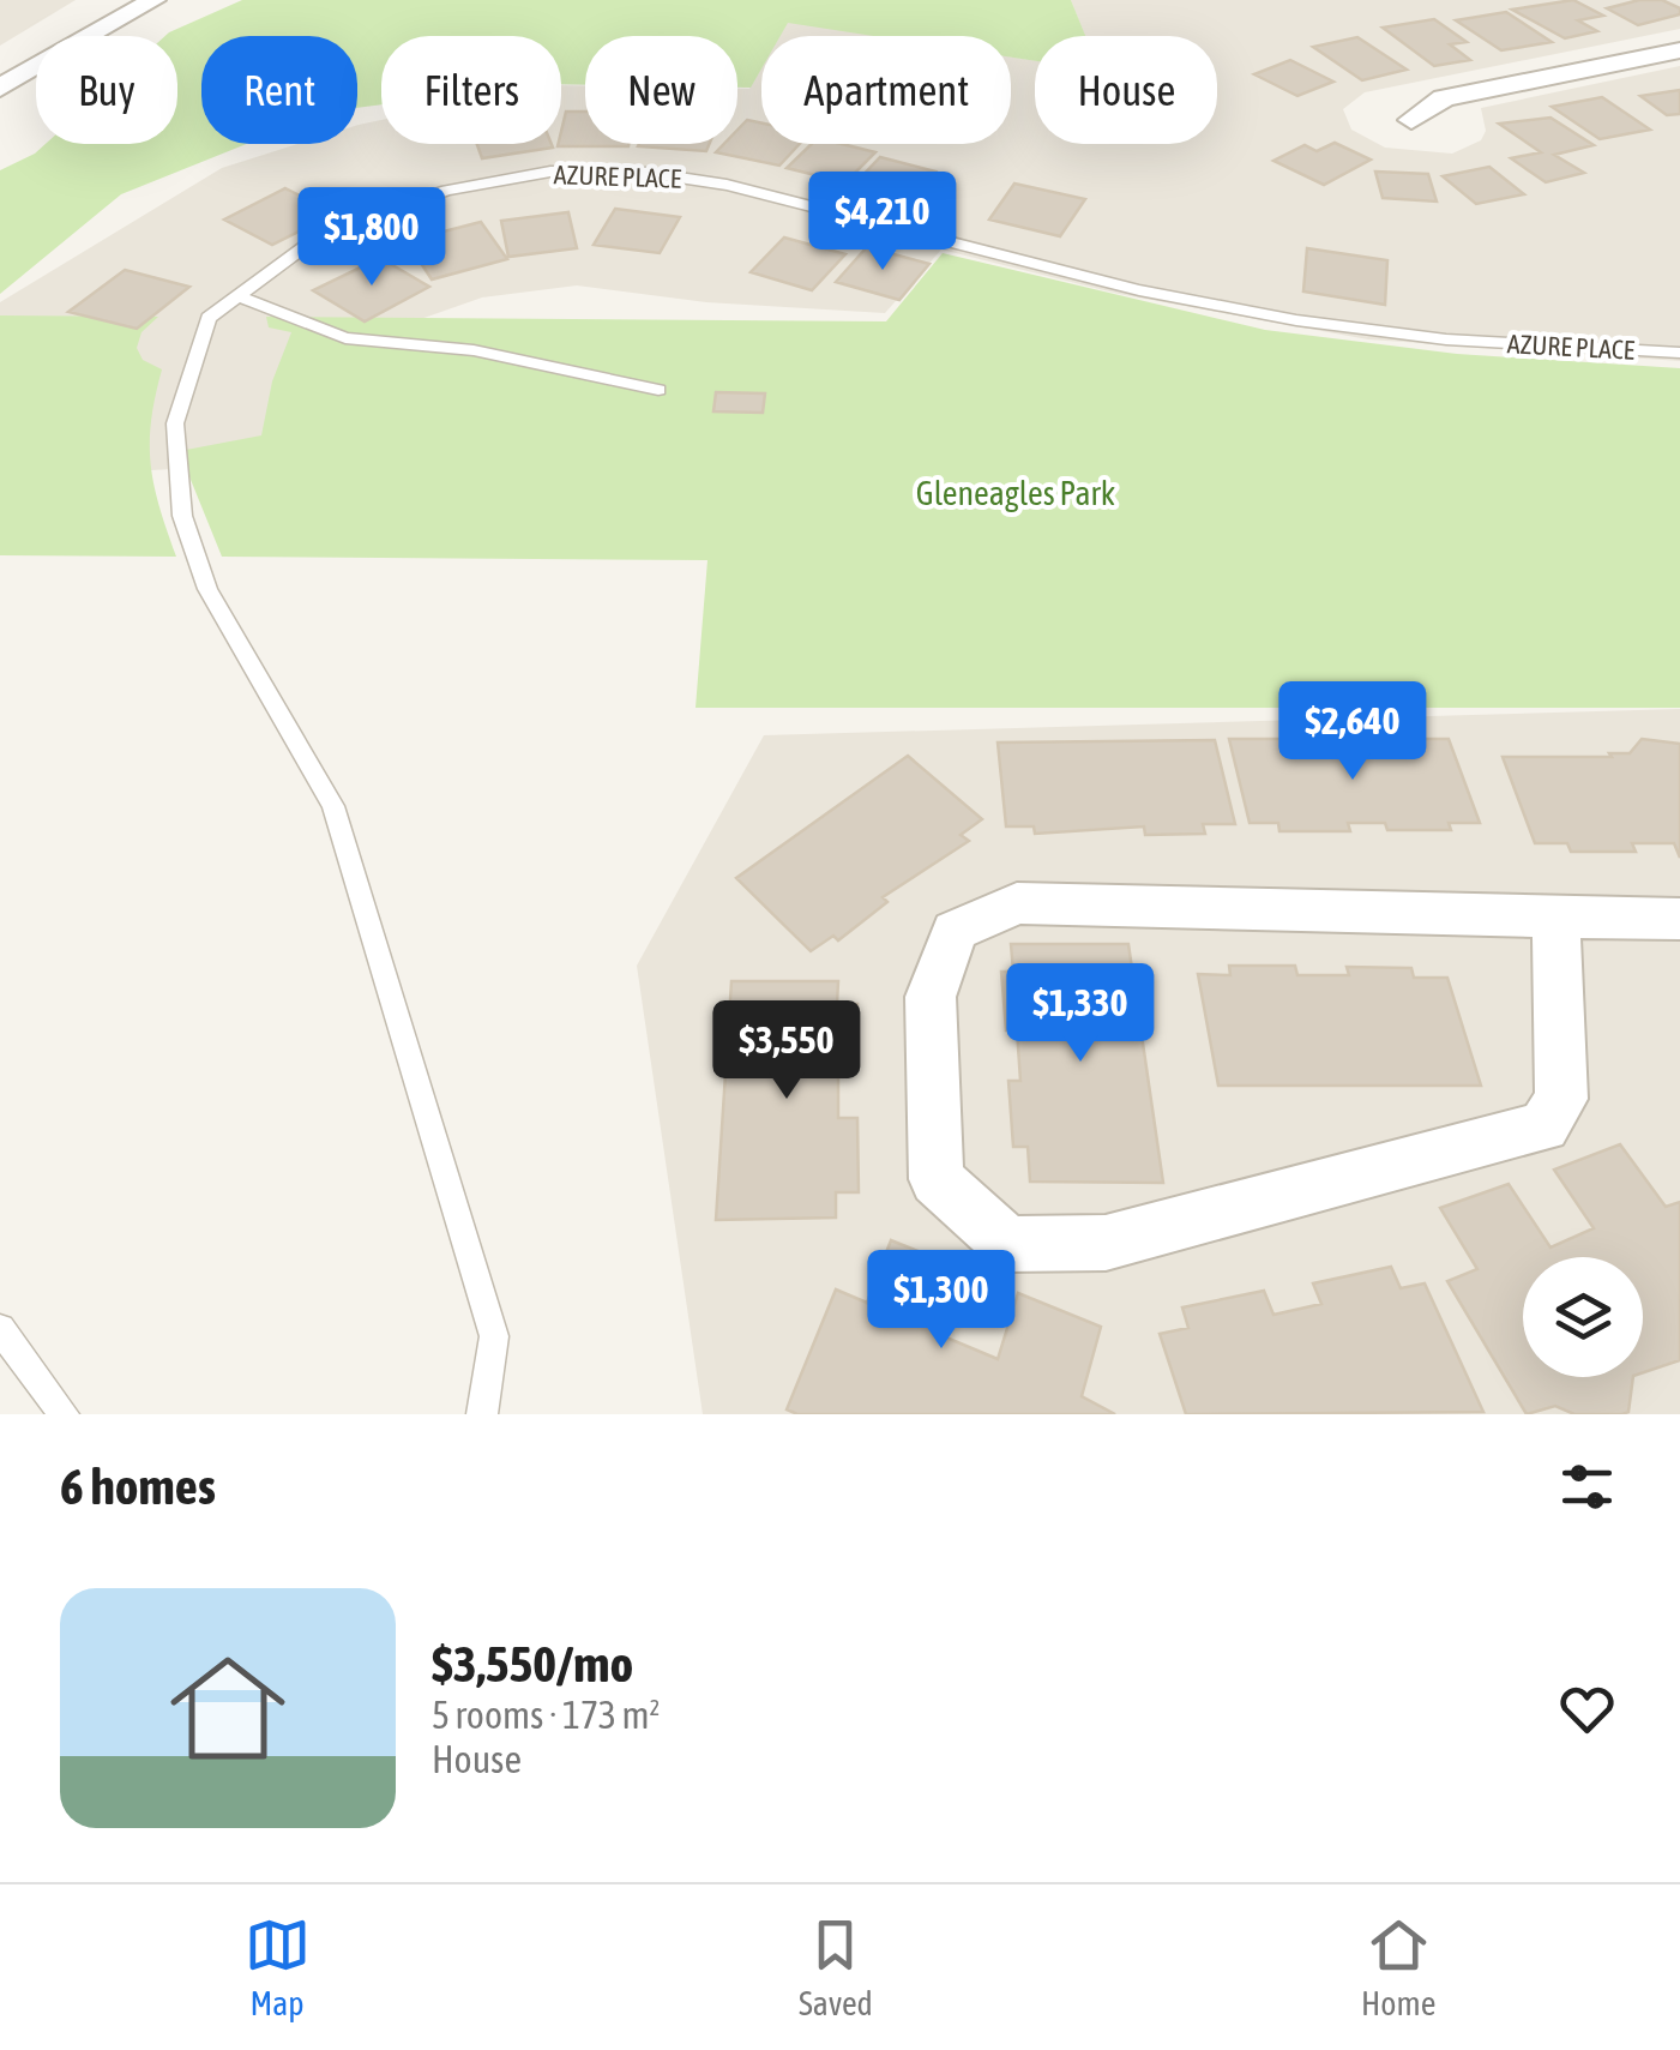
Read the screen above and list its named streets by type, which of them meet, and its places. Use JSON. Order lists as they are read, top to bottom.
{
  "streets": {
    "lane": ["AZURE PLACE"]
  },
  "parks": ["Gleneagles Park"],
  "page": {
    "chip": [
      "Buy",
      "Rent",
      "Filters",
      "New",
      "Apartment",
      "House"
    ],
    "price": [
      "$4,210",
      "$1,800",
      "$2,640",
      "$1,330",
      "$3,550",
      "$1,300"
    ],
    "heading": "6 homes",
    "list": [
      {
        "name": "$3,550/mo",
        "note": "5 rooms · 173 m² · House"
      }
    ],
    "tabs": ["Map", "Saved", "Home"]
  }
}
